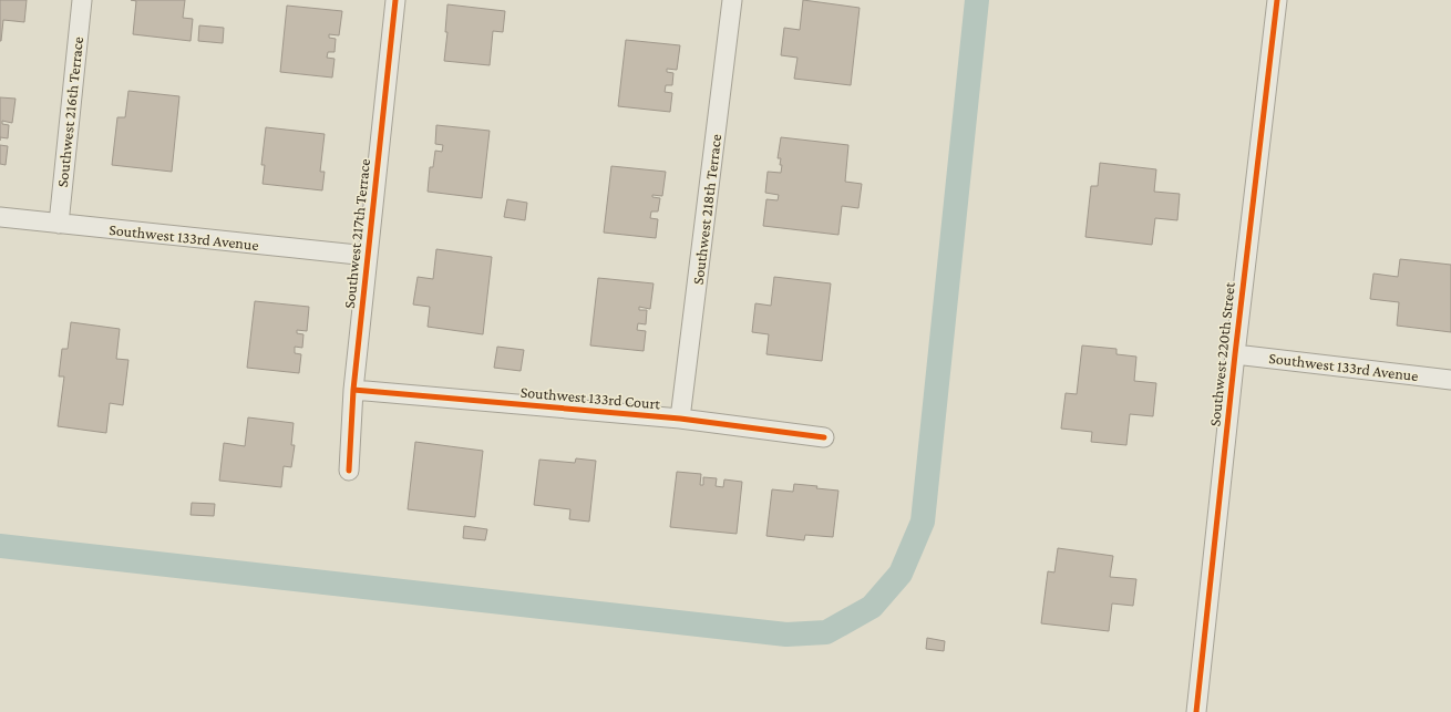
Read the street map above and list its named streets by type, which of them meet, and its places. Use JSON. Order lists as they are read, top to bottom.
{
  "streets": {
    "street": [
      "Southwest 216th Terrace",
      "Southwest 218th Terrace",
      "Southwest 217th Terrace",
      "Southwest 133rd Avenue",
      "Southwest 220th Street",
      "Southwest 133rd Court"
    ]
  },
  "crossings": [
    ["Southwest 216th Terrace", "Southwest 133rd Avenue"],
    ["Southwest 218th Terrace", "Southwest 133rd Court"],
    ["Southwest 217th Terrace", "Southwest 133rd Avenue"],
    ["Southwest 217th Terrace", "Southwest 133rd Court"],
    ["Southwest 133rd Avenue", "Southwest 220th Street"]
  ]
}
